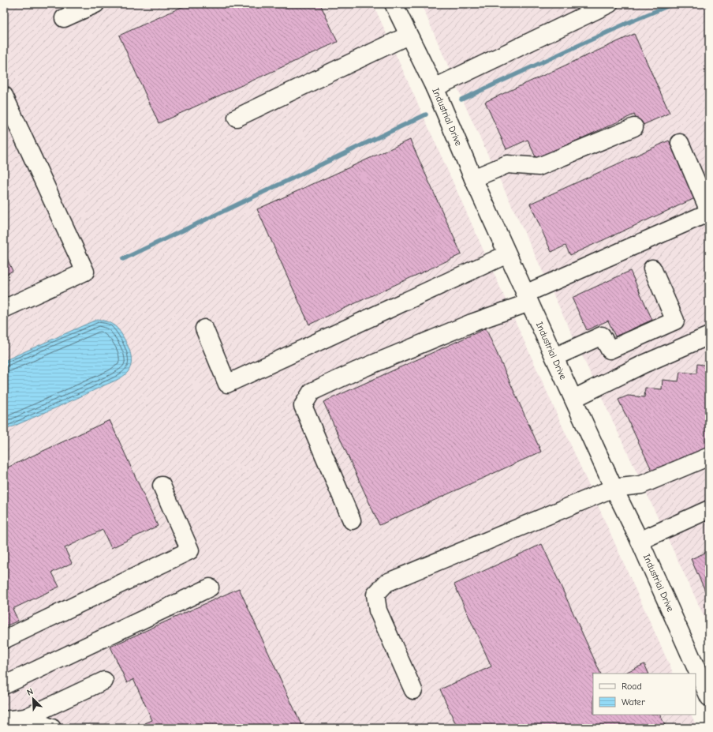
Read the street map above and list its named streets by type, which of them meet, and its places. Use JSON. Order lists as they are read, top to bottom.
{
  "streets": {
    "street": ["Industrial Drive"]
  },
  "legend": ["Road", "Water"],
  "north": "top left"
}
